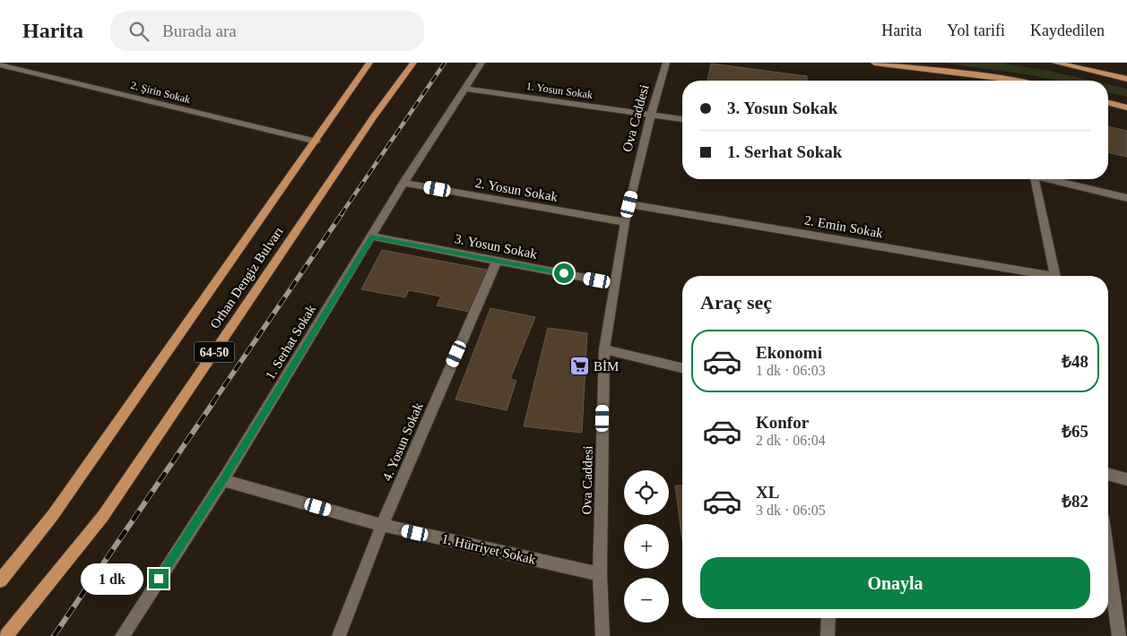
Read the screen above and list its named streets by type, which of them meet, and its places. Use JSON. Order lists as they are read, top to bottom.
{
  "streets": {
    "main road": ["Orhan Dengiz Bulvarı", "64-50"],
    "street": [
      "1. Yosun Sokak",
      "2. Şirin Sokak",
      "Ova Caddesi",
      "2. Yosun Sokak",
      "2. Emin Sokak",
      "3. Yosun Sokak",
      "1. Serhat Sokak",
      "4. Yosun Sokak",
      "1. Hürriyet Sokak"
    ]
  },
  "crossings": [
    ["1. Yosun Sokak", "Ova Caddesi"],
    ["1. Yosun Sokak", "1. Serhat Sokak"],
    ["2. Şirin Sokak", "Orhan Dengiz Bulvarı"],
    ["Ova Caddesi", "2. Yosun Sokak"],
    ["Ova Caddesi", "2. Emin Sokak"],
    ["Ova Caddesi", "3. Yosun Sokak"],
    ["Ova Caddesi", "1. Hürriyet Sokak"],
    ["2. Yosun Sokak", "1. Serhat Sokak"],
    ["3. Yosun Sokak", "1. Serhat Sokak"],
    ["3. Yosun Sokak", "4. Yosun Sokak"],
    ["1. Serhat Sokak", "1. Hürriyet Sokak"],
    ["4. Yosun Sokak", "1. Hürriyet Sokak"]
  ],
  "places": {
    "supermarket": ["BİM"]
  },
  "page": {
    "header": "Harita",
    "search": "Burada ara",
    "nav": ["Harita", "Yol tarifi", "Kaydedilen"],
    "banner": ["3. Yosun Sokak", "1. Serhat Sokak"],
    "heading": "Araç seç",
    "list": [
      {
        "name": "Ekonomi",
        "note": "1 dk · 06:03",
        "value": "₺48"
      },
      {
        "name": "Konfor",
        "note": "2 dk · 06:04",
        "value": "₺65"
      },
      {
        "name": "XL",
        "note": "3 dk · 06:05",
        "value": "₺82"
      }
    ],
    "map_buttons": ["+", "−"],
    "buttons": "Onayla",
    "bubble": "1 dk"
  }
}
